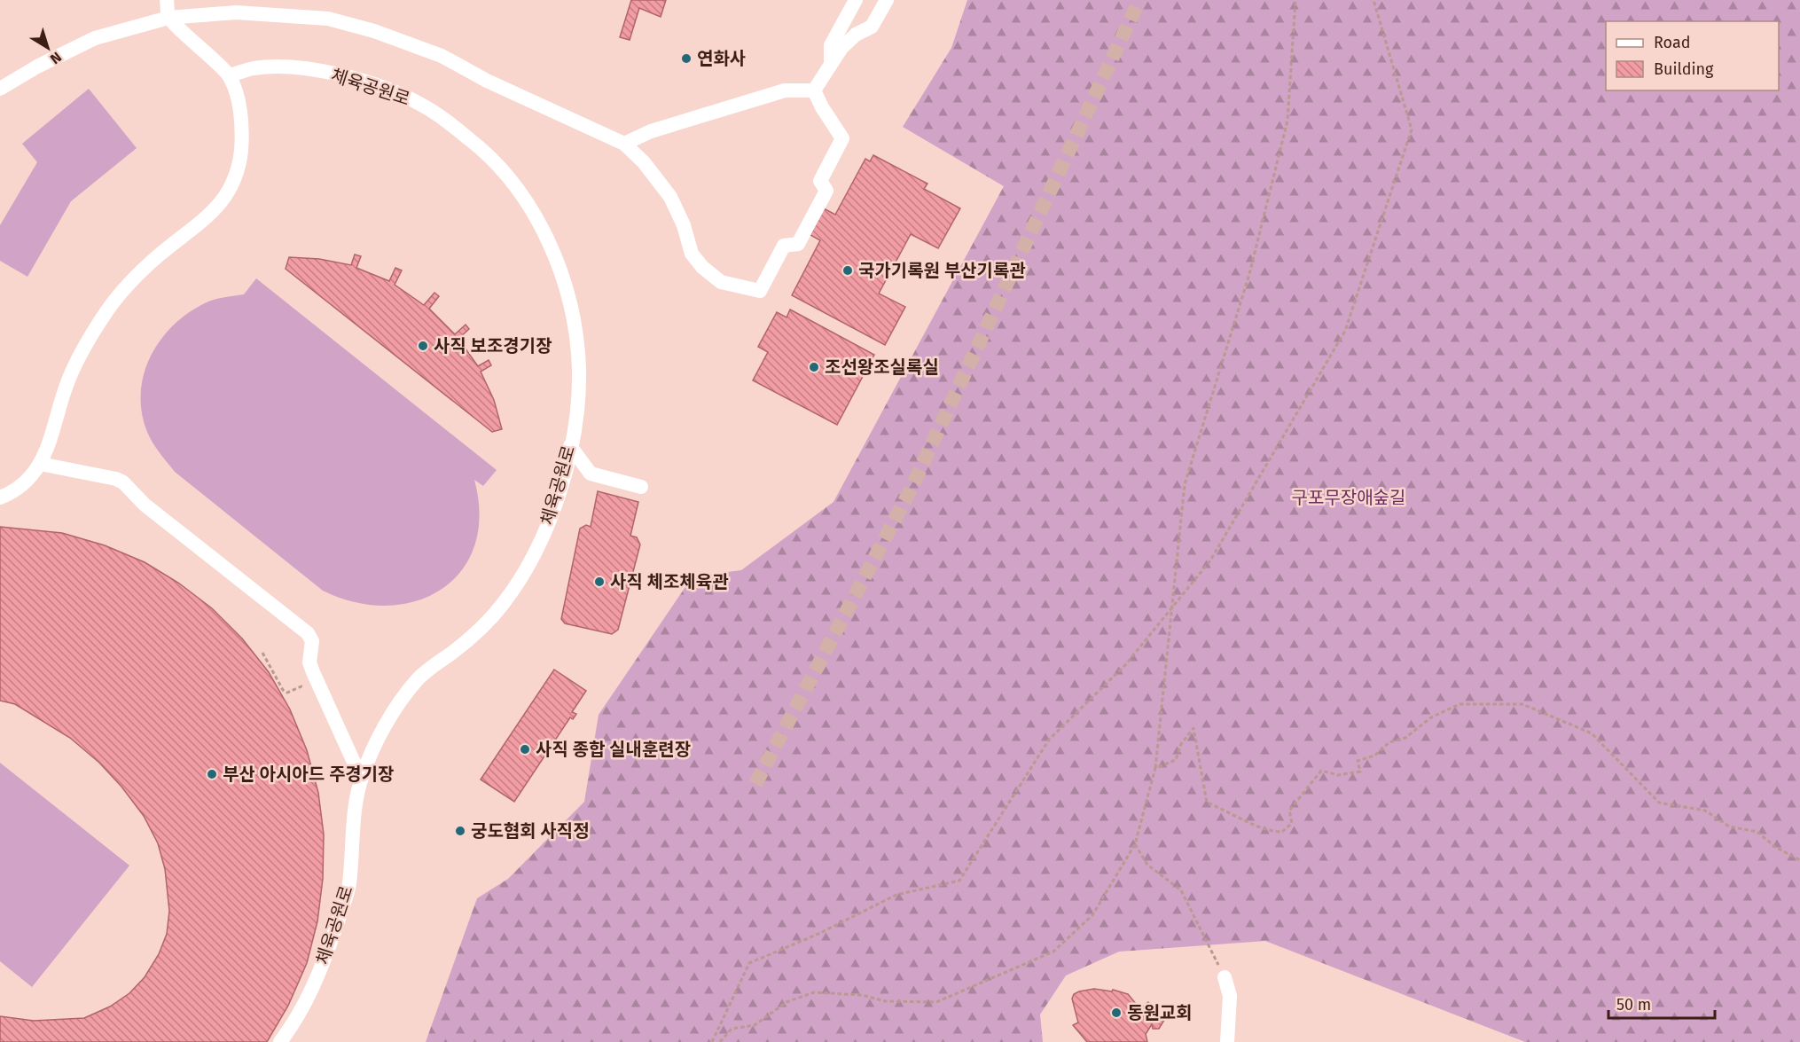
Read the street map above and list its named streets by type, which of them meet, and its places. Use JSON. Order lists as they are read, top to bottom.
{
  "streets": {
    "street": ["체육공원로"]
  },
  "parks": ["구포무장애숲길"],
  "places": [
    "연화사",
    "국가기록원 부산기록관",
    "사직 보조경기장",
    "조선왕조실록실",
    "사직 체조체육관",
    "사직 종합 실내훈련장",
    "부산 아시아드 주경기장",
    "궁도협회 사직정",
    "동원교회"
  ],
  "legend": ["Road", "Building"],
  "scale_bar": "50 m",
  "north": "bottom right"
}
